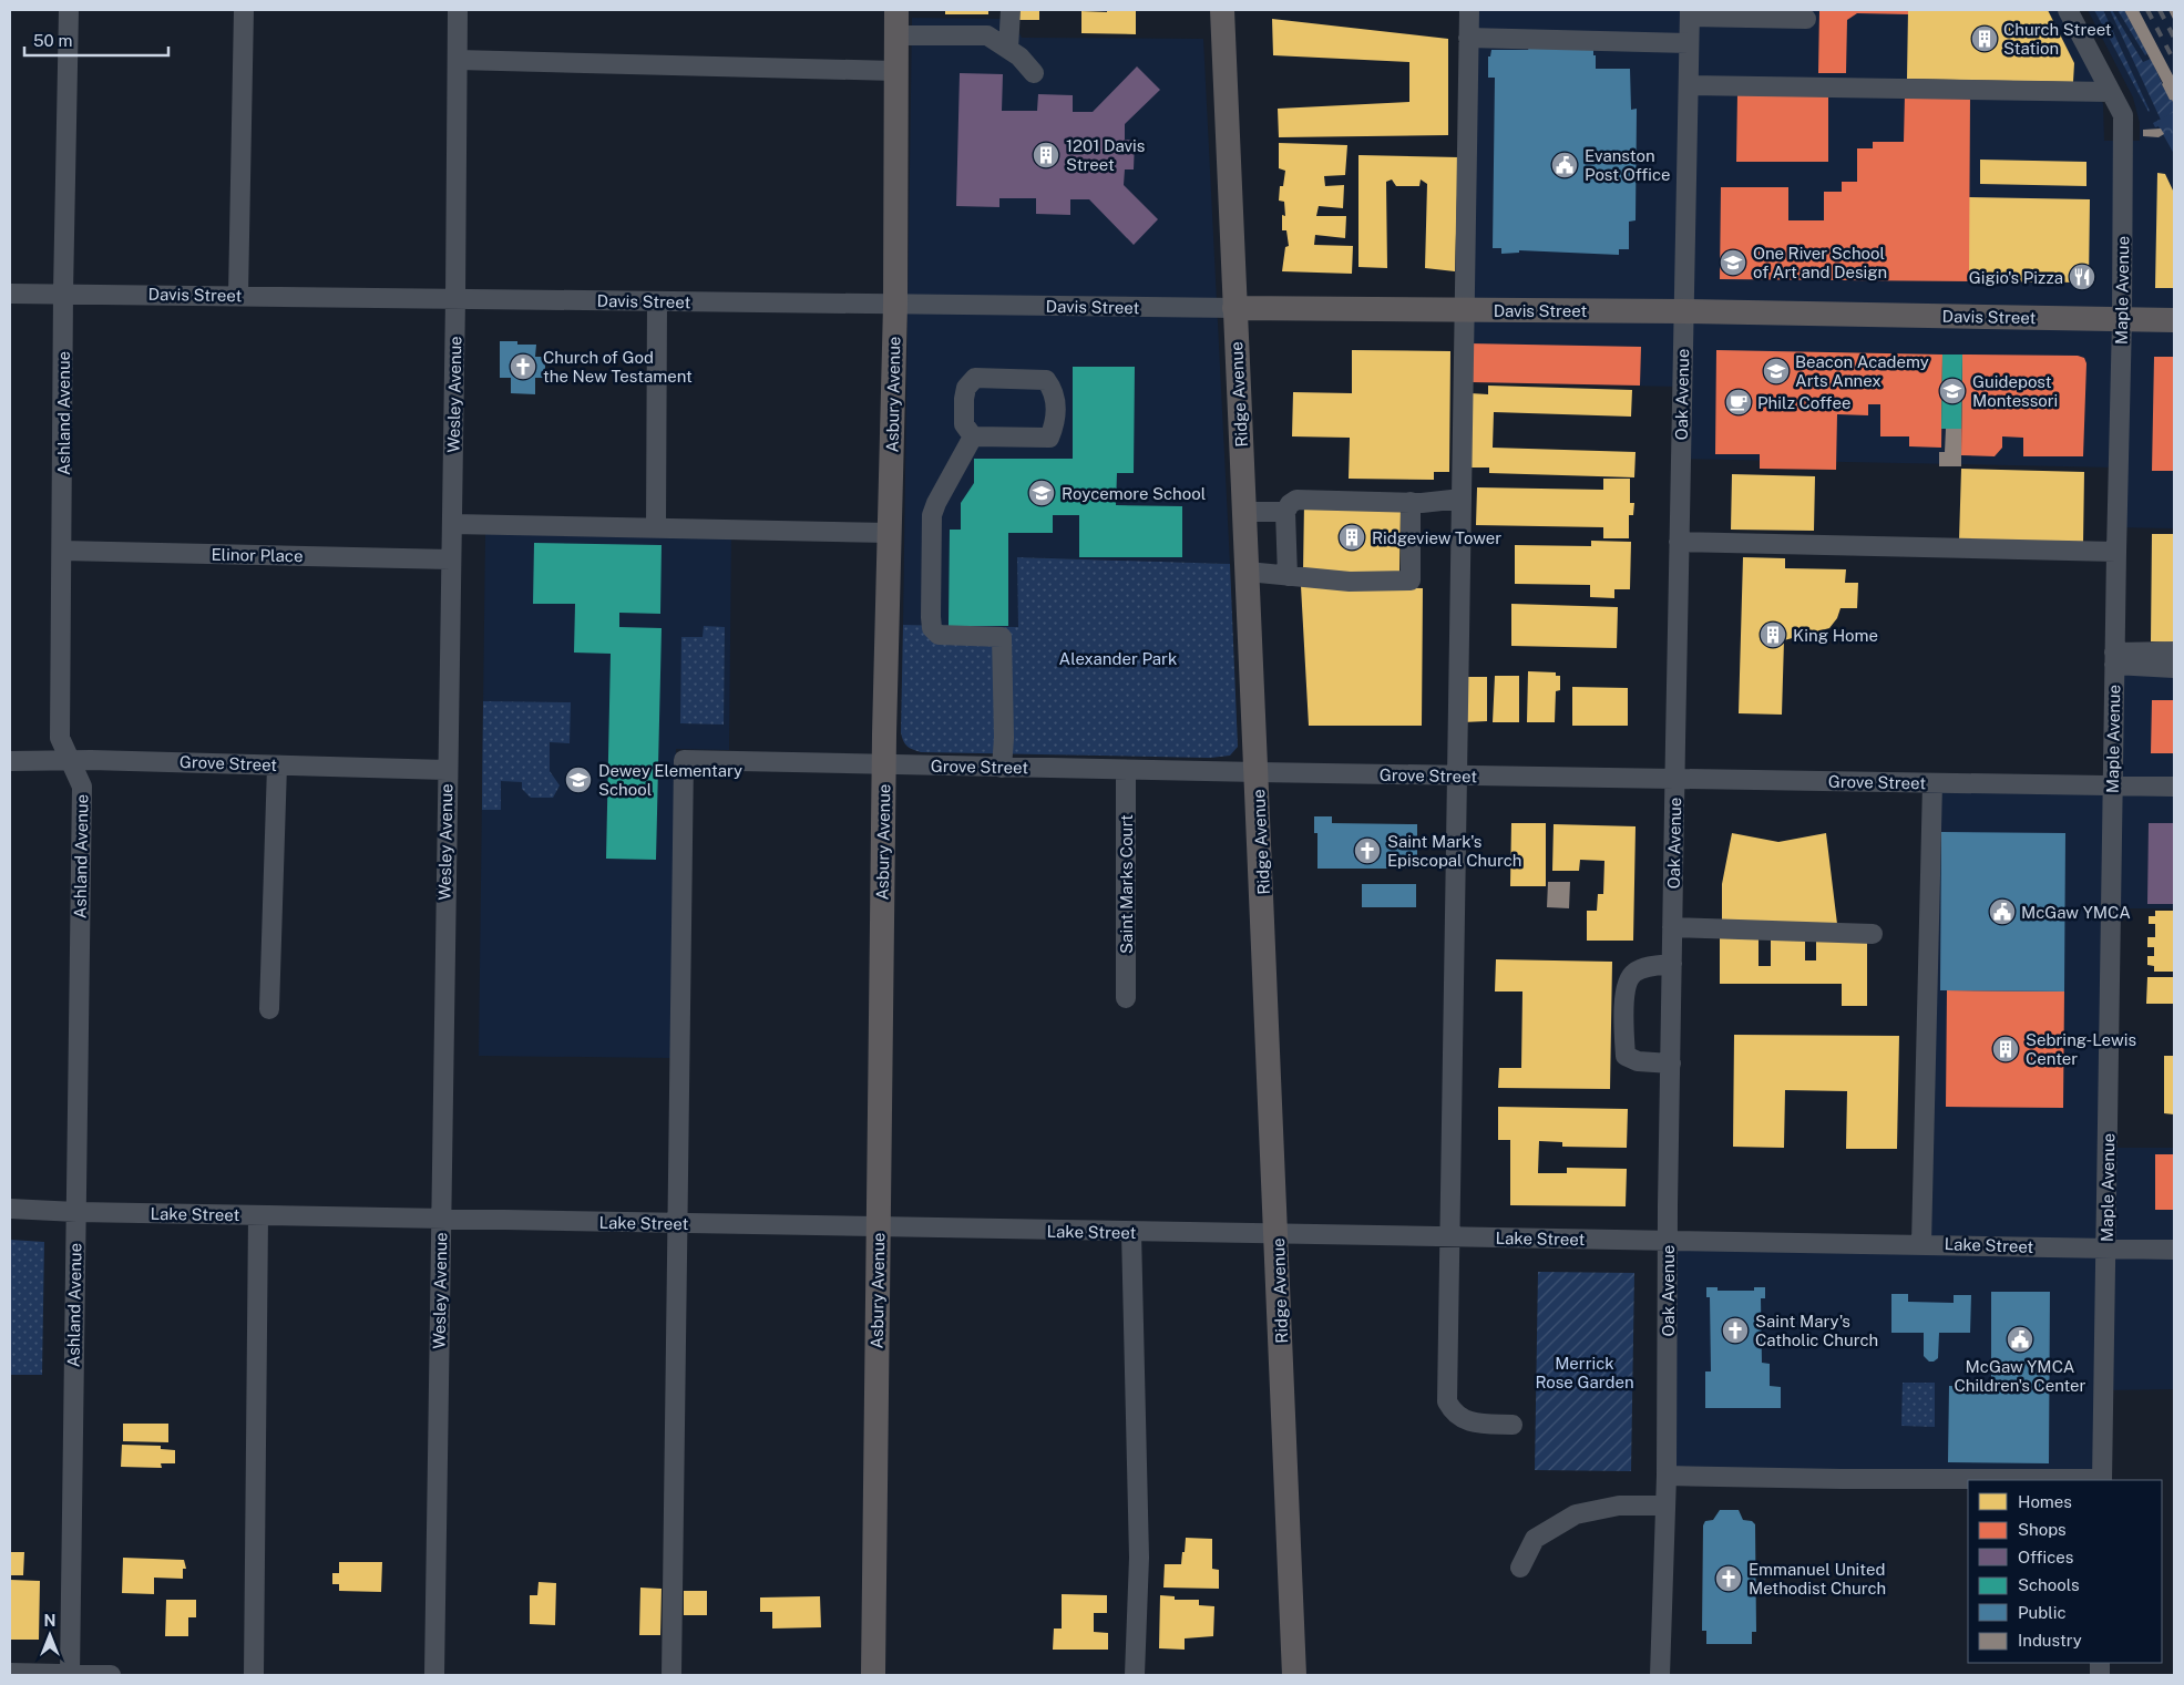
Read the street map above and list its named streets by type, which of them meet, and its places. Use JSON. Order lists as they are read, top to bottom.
{
  "streets": {
    "main road": ["Davis Street", "Asbury Avenue", "Ridge Avenue"],
    "street": [
      "Maple Avenue",
      "Wesley Avenue",
      "Oak Avenue",
      "Ashland Avenue",
      "Elinor Place",
      "Grove Street",
      "Saint Marks Court",
      "Lake Street"
    ]
  },
  "crossings": [
    ["Maple Avenue", "Davis Street"],
    ["Maple Avenue", "Grove Street"],
    ["Maple Avenue", "Lake Street"],
    ["Davis Street", "Wesley Avenue"],
    ["Davis Street", "Asbury Avenue"],
    ["Davis Street", "Ridge Avenue"],
    ["Davis Street", "Oak Avenue"],
    ["Davis Street", "Ashland Avenue"],
    ["Wesley Avenue", "Elinor Place"],
    ["Wesley Avenue", "Grove Street"],
    ["Wesley Avenue", "Lake Street"],
    ["Asbury Avenue", "Grove Street"],
    ["Asbury Avenue", "Lake Street"],
    ["Ridge Avenue", "Grove Street"],
    ["Ridge Avenue", "Lake Street"],
    ["Oak Avenue", "Grove Street"],
    ["Oak Avenue", "Lake Street"],
    ["Ashland Avenue", "Elinor Place"],
    ["Ashland Avenue", "Grove Street"],
    ["Ashland Avenue", "Lake Street"],
    ["Grove Street", "Saint Marks Court"],
    ["Grove Street", "Lake Street"]
  ],
  "parks": ["Alexander Park", "Merrick Rose Garden"],
  "places": {
    "building": [
      "Church Street Station",
      "1201 Davis Street",
      "Ridgeview Tower",
      "King Home",
      "Sebring-Lewis Center"
    ],
    "public building": ["Evanston Post Office", "McGaw YMCA", "McGaw YMCA Children's Center"],
    "school or university": [
      "One River School of Art and Design",
      "Beacon Academy Arts Annex",
      "Guidepost Montessori",
      "Roycemore School",
      "Dewey Elementary School"
    ],
    "restaurant": ["Gigio's Pizza"],
    "church": [
      "Church of God the New Testament",
      "Saint Mark's Episcopal Church",
      "Saint Mary's Catholic Church",
      "Emmanuel United Methodist Church"
    ],
    "cafe": ["Philz Coffee"]
  },
  "legend": [
    "Homes",
    "Shops",
    "Offices",
    "Schools",
    "Public",
    "Industry"
  ],
  "scale_bar": "50 m",
  "north": "top"
}
